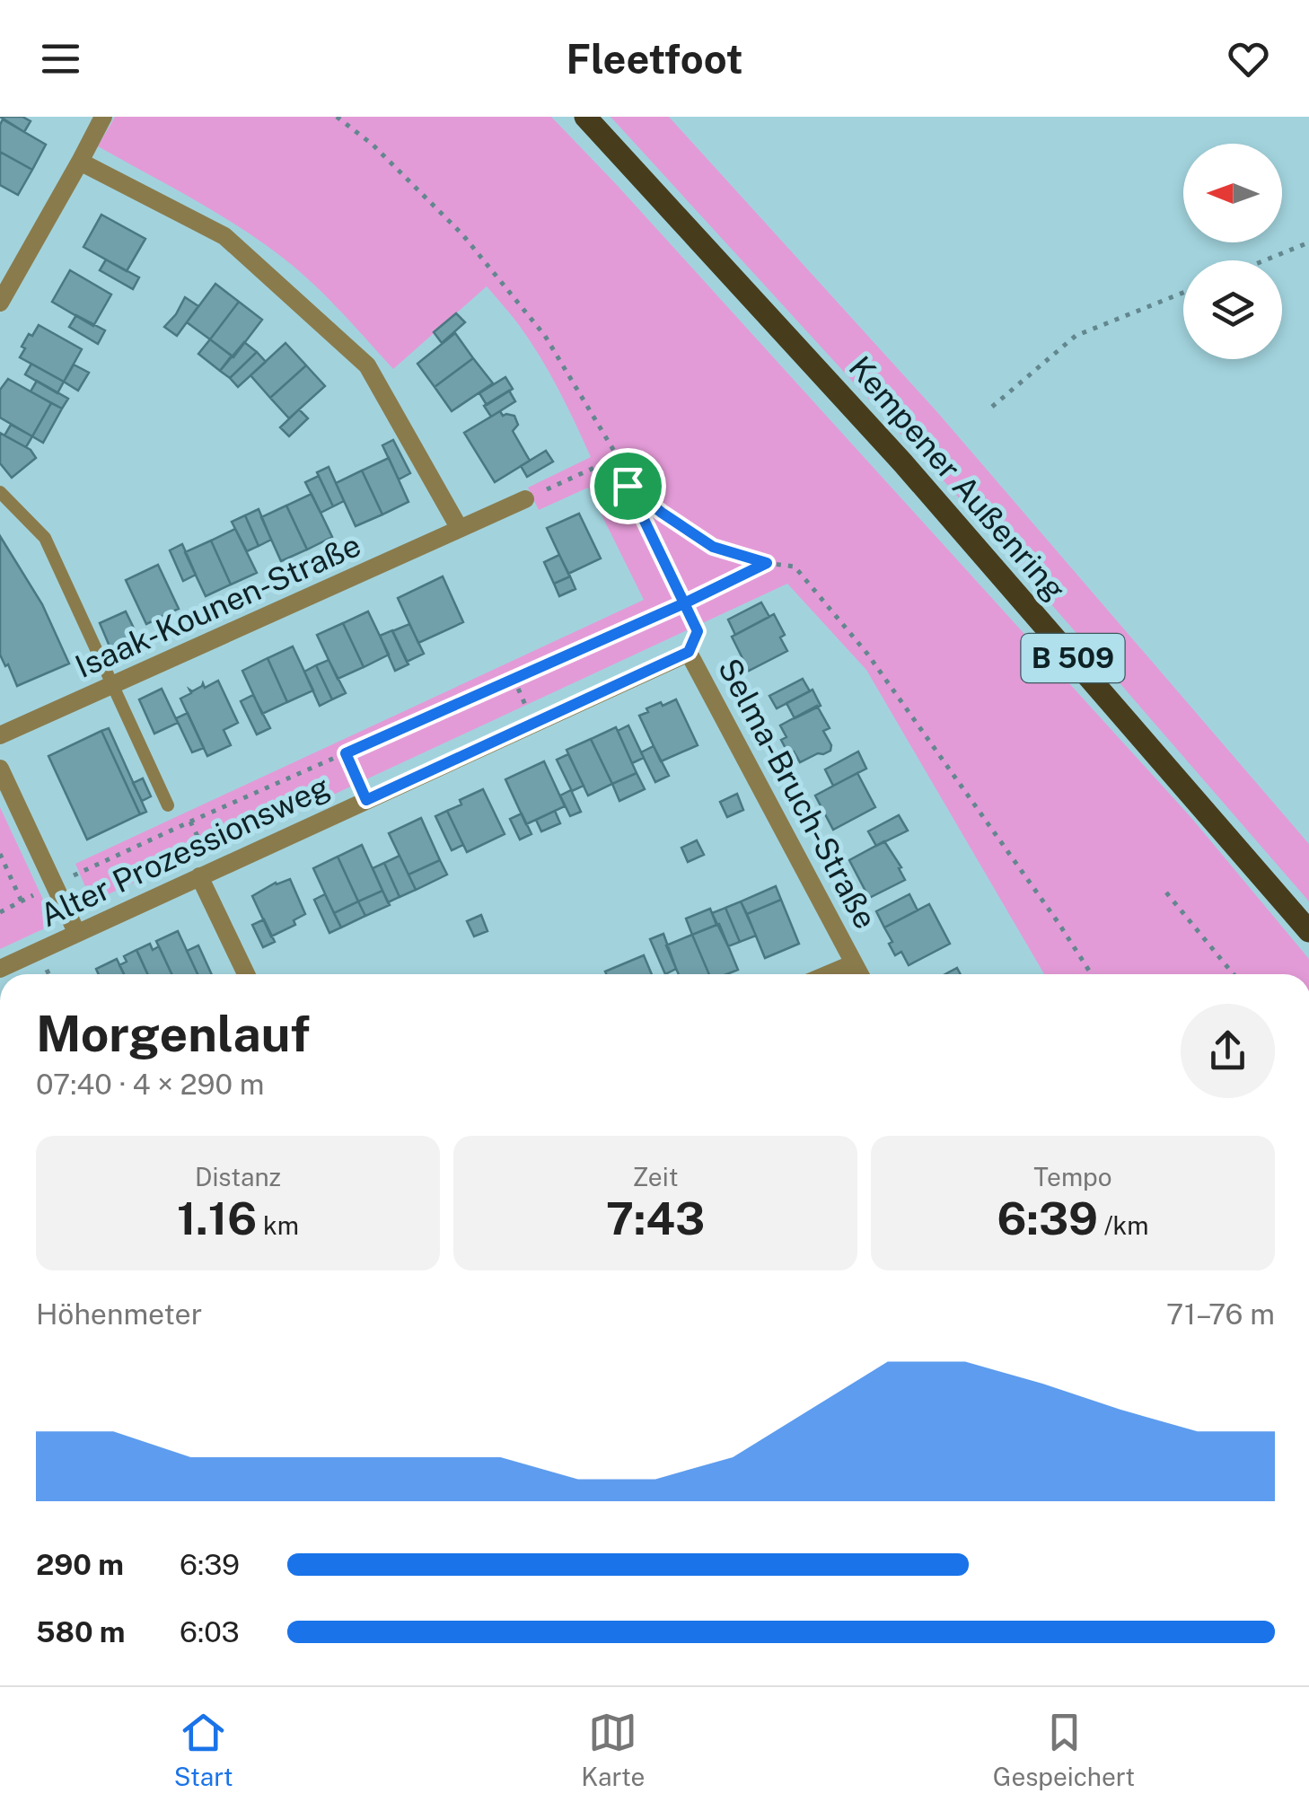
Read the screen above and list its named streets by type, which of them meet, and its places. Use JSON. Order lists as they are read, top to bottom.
{
  "streets": {
    "main road": ["Kempener Außenring", "B 509"],
    "street": ["Isaak-Kounen-Straße", "Selma-Bruch-Straße", "Alter Prozessionsweg"]
  },
  "crossings": [
    ["Selma-Bruch-Straße", "Alter Prozessionsweg"]
  ],
  "north": "left",
  "page": {
    "header": "Fleetfoot",
    "heading": ["Morgenlauf", "07:40 · 4 × 290 m"],
    "stats": [
      ["Distanz", "1.16 km"],
      ["Zeit", "7:43"],
      ["Tempo", "6:39 /km"]
    ],
    "chart": ["Höhenmeter", "71–76 m"],
    "list": [
      {
        "name": "290 m",
        "note": "6:39"
      },
      {
        "name": "580 m",
        "note": "6:03"
      }
    ],
    "tabs": ["Start", "Karte", "Gespeichert"]
  }
}
